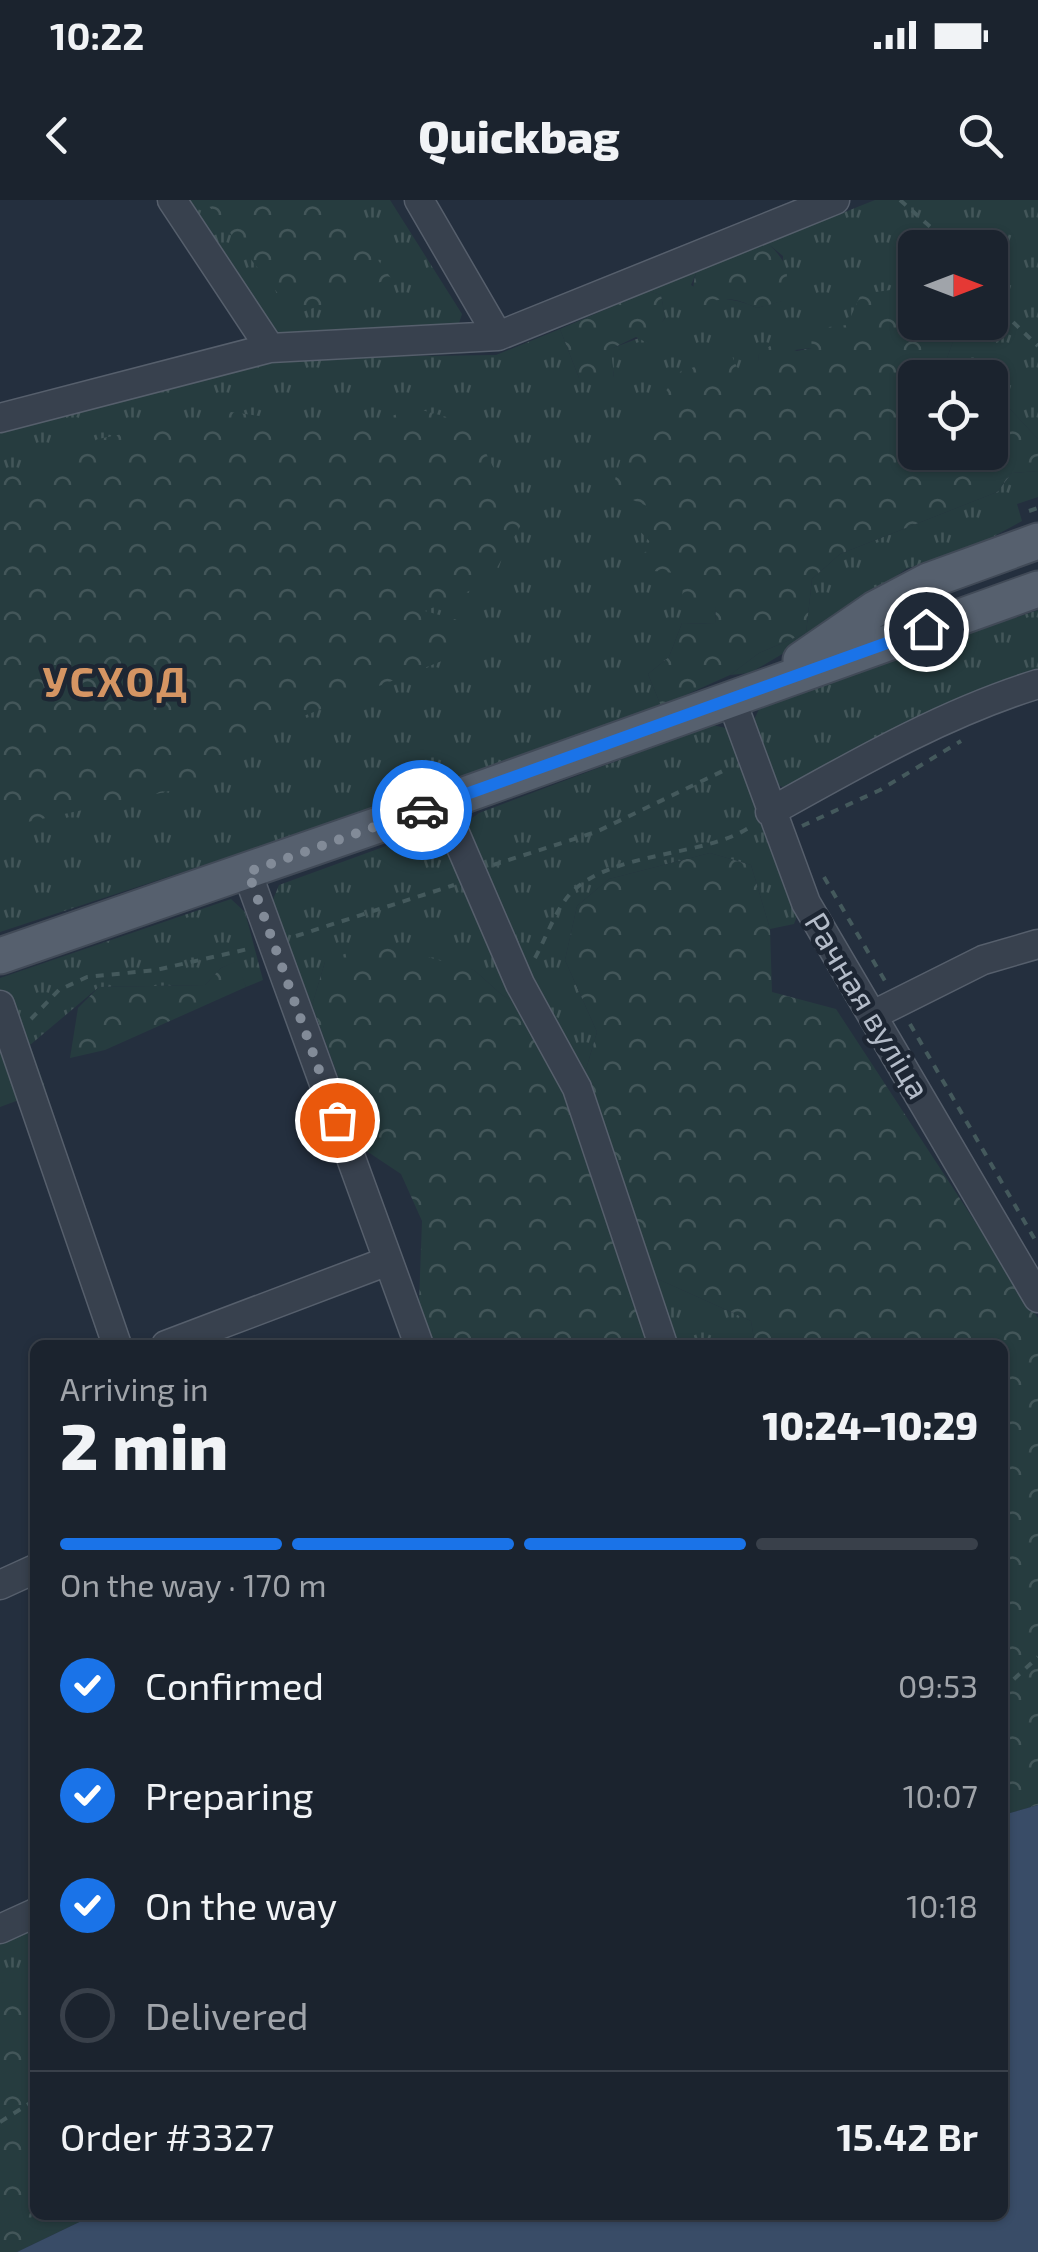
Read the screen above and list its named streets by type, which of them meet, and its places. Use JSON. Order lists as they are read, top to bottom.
{
  "streets": {
    "street": ["Рачная вуліца"]
  },
  "districts": ["УСХОД"],
  "north": "right",
  "page": {
    "status": "10:22",
    "header": "Quickbag",
    "heading": ["2 min", "Arriving in", "10:24–10:29"],
    "panel": ["Order #3327", "15.42 Br"],
    "bar": "On the way · 170 m",
    "list": [
      ["Confirmed", "09:53"],
      ["Preparing", "10:07"],
      ["On the way", "10:18"],
      "Delivered"
    ]
  }
}
